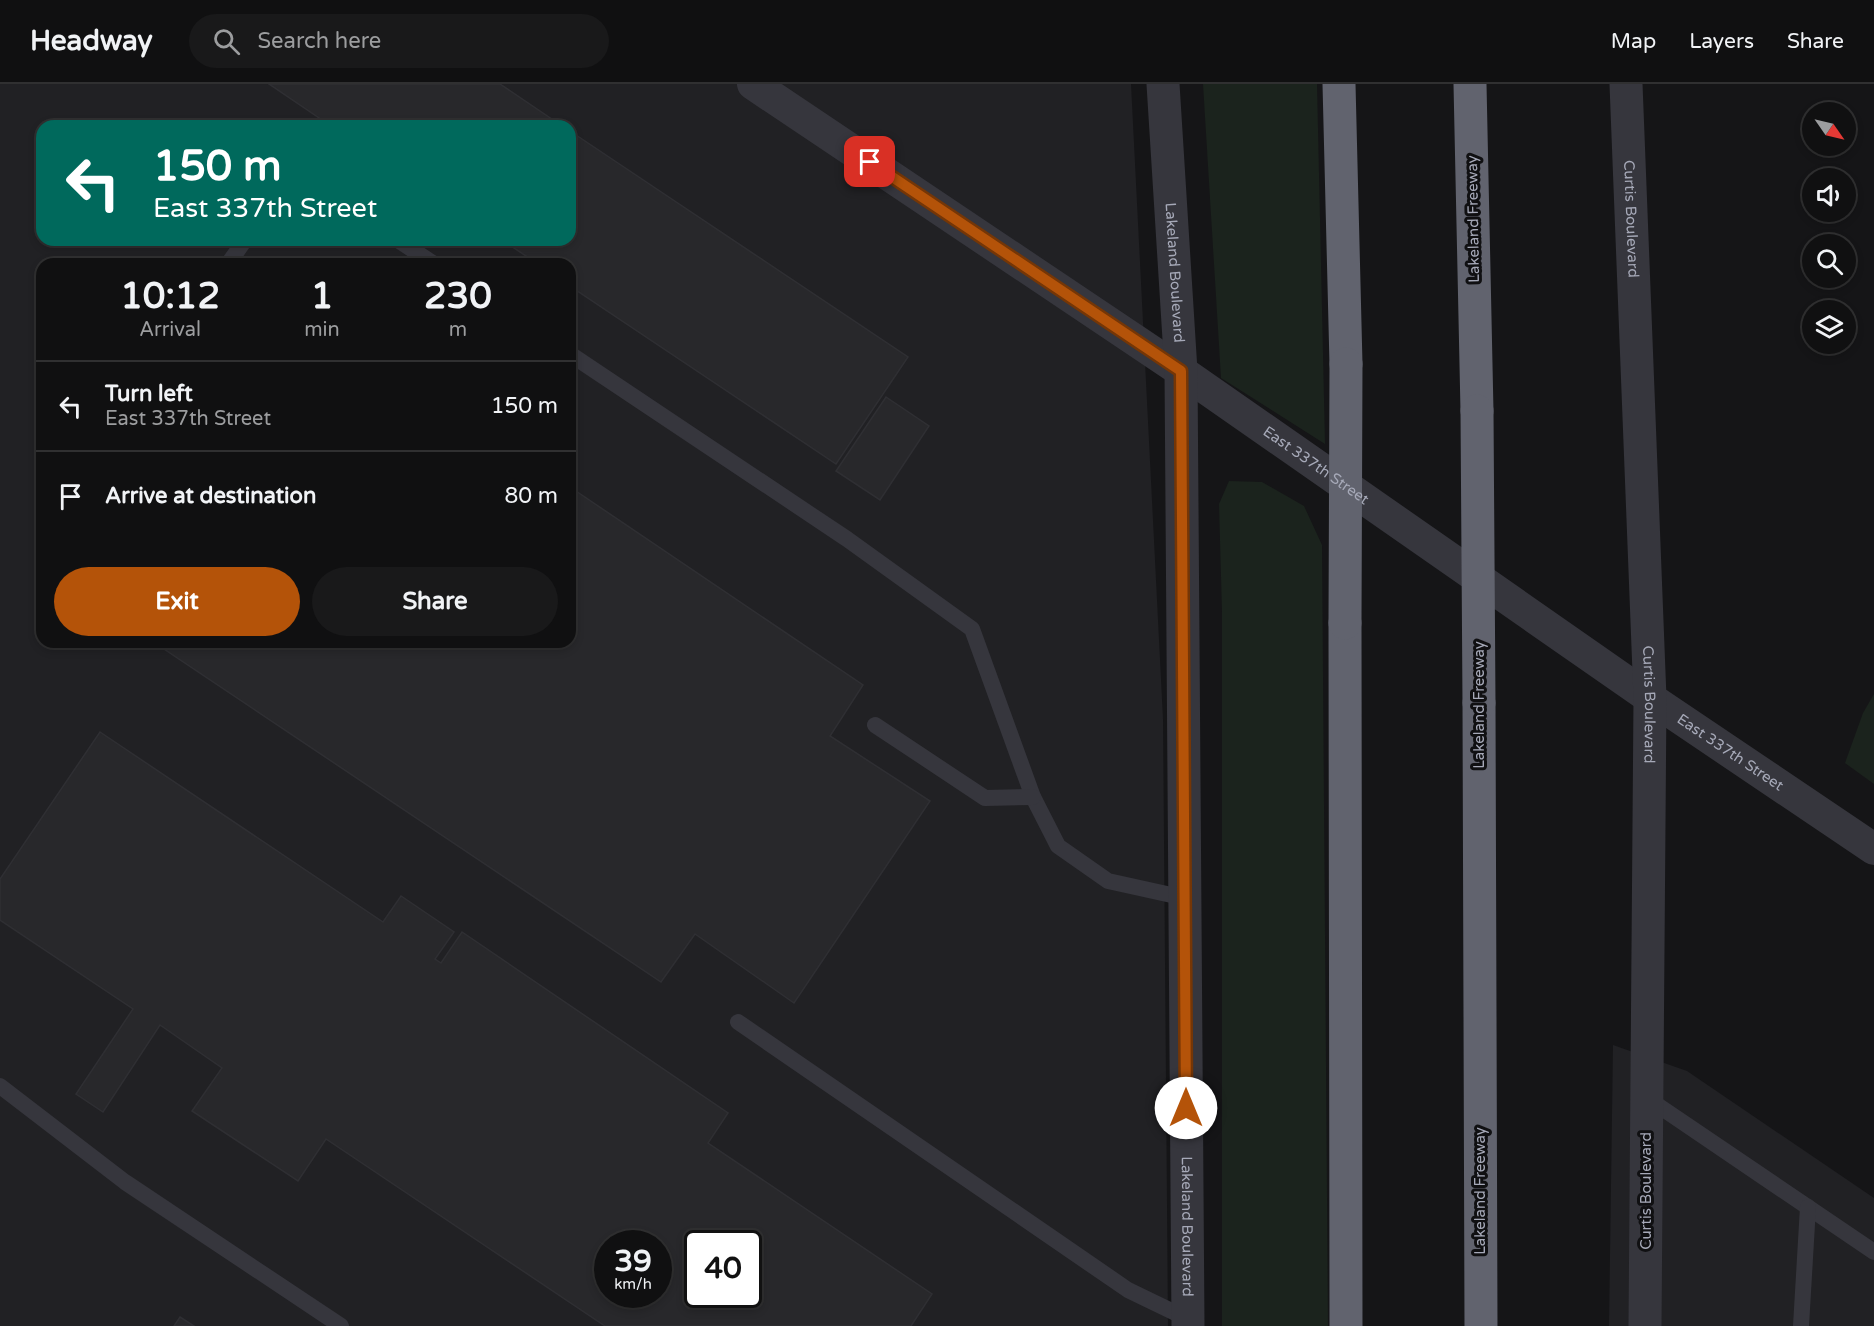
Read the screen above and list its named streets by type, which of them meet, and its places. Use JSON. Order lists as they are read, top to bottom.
{
  "streets": {
    "highway": ["Lakeland Freeway"],
    "street": ["Curtis Boulevard", "Lakeland Boulevard", "East 337th Street"]
  },
  "crossings": [
    ["Curtis Boulevard", "East 337th Street"],
    ["Lakeland Boulevard", "East 337th Street"]
  ],
  "north": "bottom right",
  "page": {
    "header": "Headway",
    "search": "Search here",
    "nav": ["Map", "Layers", "Share"],
    "turn": ["150 m", "East 337th Street"],
    "eta": [
      "10:12",
      "Arrival",
      "1",
      "min",
      "230",
      "m"
    ],
    "list": [
      {
        "name": "Turn left",
        "note": "East 337th Street",
        "value": "150 m"
      },
      {
        "name": "Arrive at destination",
        "value": "80 m"
      }
    ],
    "buttons": ["Exit", "Share"],
    "speed": "39 km/h",
    "limit": "40"
  }
}
